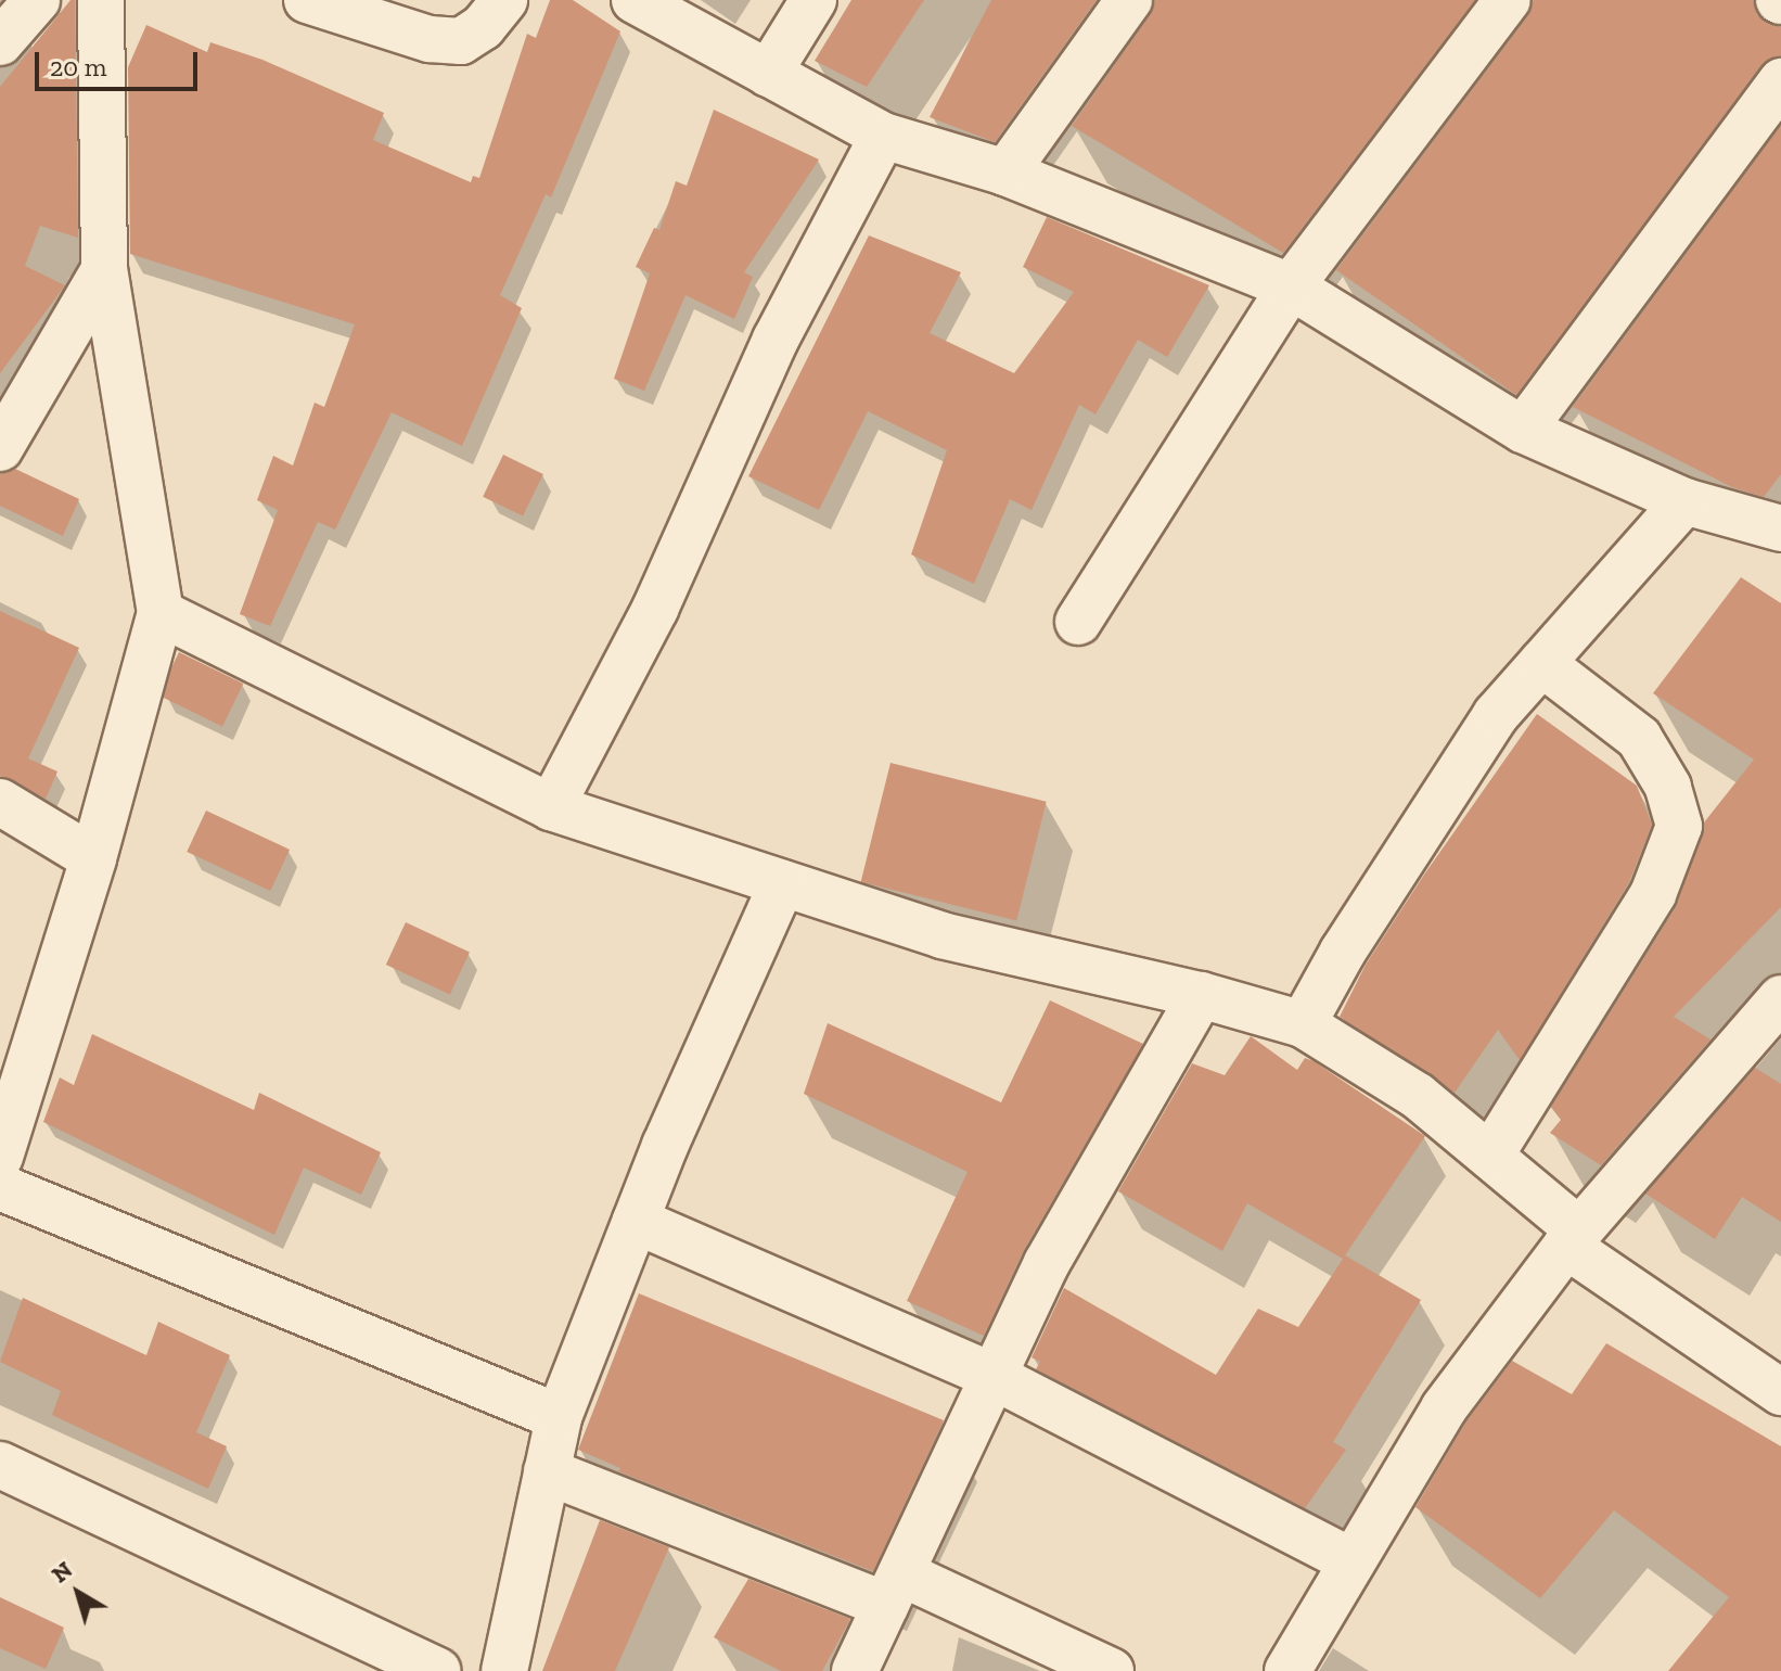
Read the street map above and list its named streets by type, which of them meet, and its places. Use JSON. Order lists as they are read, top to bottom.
{
  "scale_bar": "20 m",
  "north": "top left"
}
